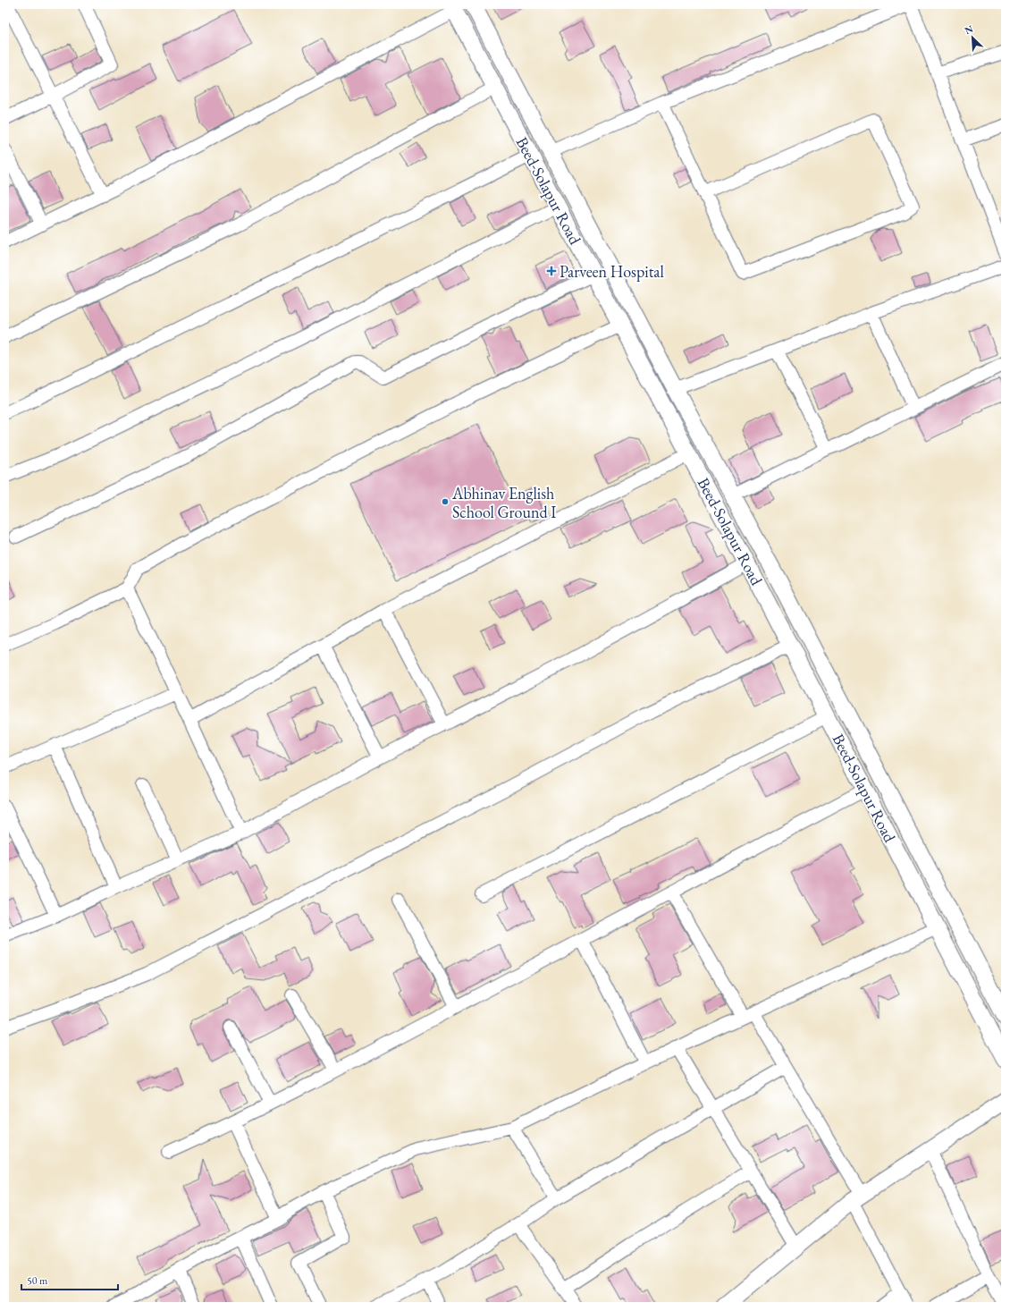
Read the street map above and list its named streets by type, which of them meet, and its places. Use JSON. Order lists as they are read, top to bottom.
{
  "streets": {
    "main road": ["Beed-Solapur Road"]
  },
  "places": {
    "health": ["Parveen Hospital"],
    "other": ["Abhinav English School Ground I"]
  },
  "scale_bar": "50 m",
  "north": "top left"
}
